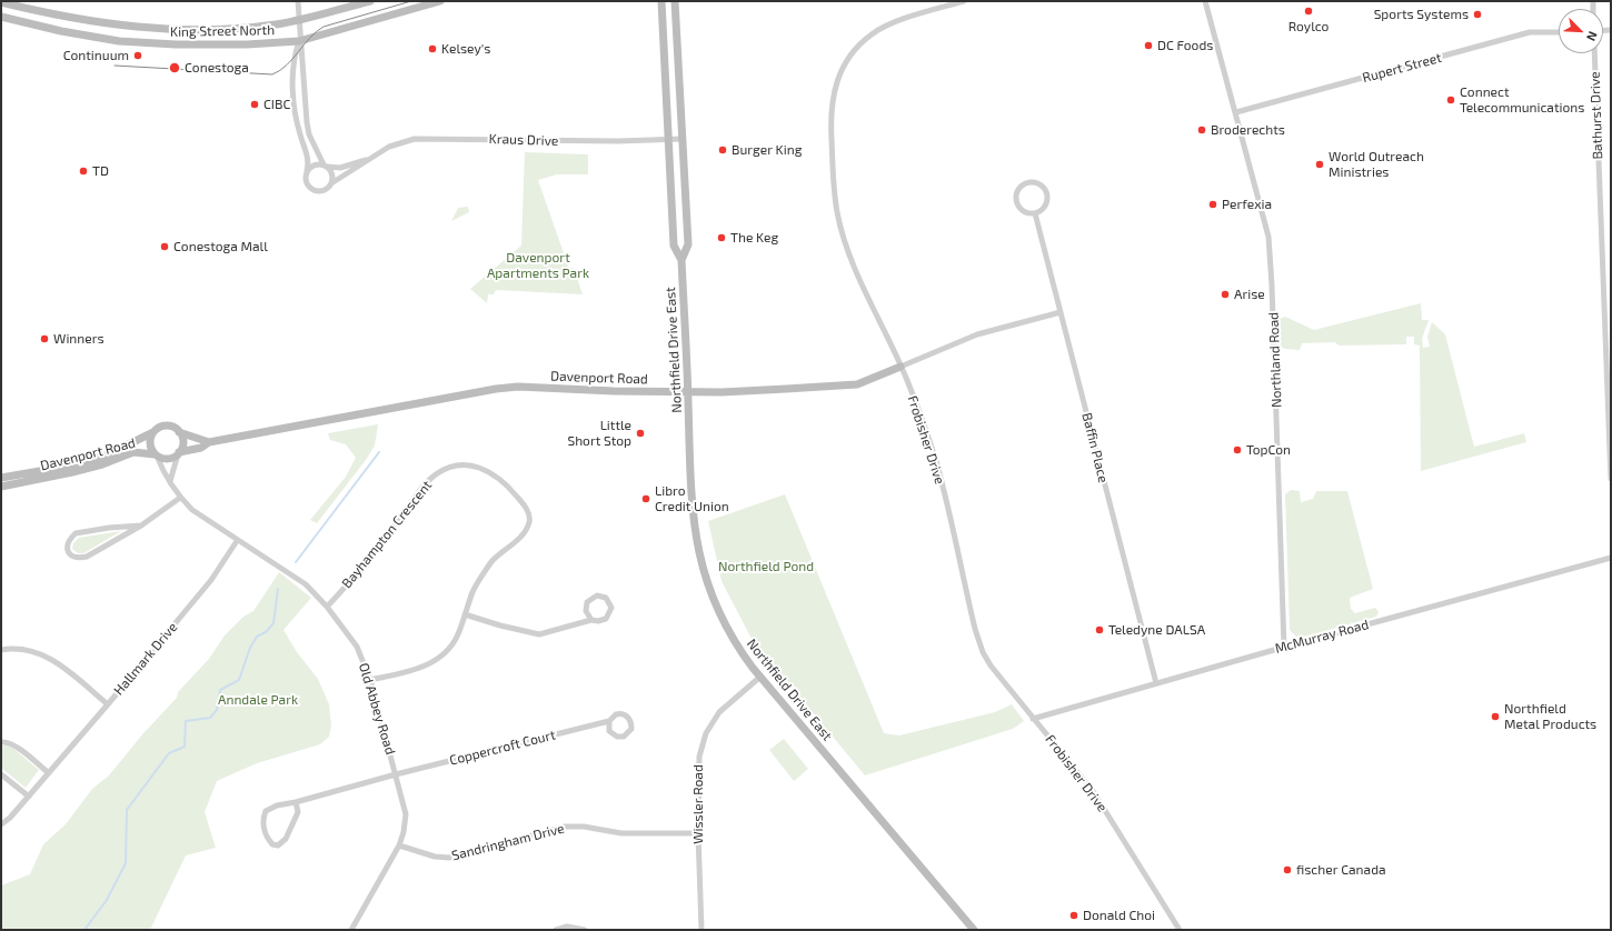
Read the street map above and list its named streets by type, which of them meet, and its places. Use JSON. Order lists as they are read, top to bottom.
{
  "streets": {
    "main road": ["King Street North", "Northfield Drive East", "Davenport Road"],
    "street": [
      "Rupert Street",
      "Bathurst Drive",
      "Kraus Drive",
      "Northland Road",
      "Frobisher Drive",
      "Baffin Place",
      "Bayhampton Crescent",
      "McMurray Road",
      "Hallmark Drive",
      "Old Abbey Road",
      "Coppercroft Court",
      "Wissler Road",
      "Sandringham Drive"
    ]
  },
  "crossings": [
    ["Rupert Street", "Northland Road"],
    ["Kraus Drive", "Northfield Drive East"],
    ["Northfield Drive East", "Davenport Road"],
    ["Northfield Drive East", "Wissler Road"],
    ["Northland Road", "McMurray Road"],
    ["Davenport Road", "Frobisher Drive"],
    ["Davenport Road", "Baffin Place"],
    ["Davenport Road", "Old Abbey Road"],
    ["Frobisher Drive", "McMurray Road"],
    ["Baffin Place", "McMurray Road"],
    ["Bayhampton Crescent", "Old Abbey Road"],
    ["Hallmark Drive", "Old Abbey Road"],
    ["Old Abbey Road", "Coppercroft Court"],
    ["Old Abbey Road", "Sandringham Drive"],
    ["Wissler Road", "Sandringham Drive"]
  ],
  "parks": ["Davenport Apartments Park", "Northfield Pond", "Anndale Park"],
  "places": [
    "Roylco",
    "Sports Systems",
    "DC Foods",
    "Kelsey's",
    "Continuum",
    "Conestoga",
    "Connect Telecommunications",
    "CIBC",
    "Broderechts",
    "Burger King",
    "World Outreach Ministries",
    "TD",
    "Perfexia",
    "The Keg",
    "Conestoga Mall",
    "Arise",
    "Winners",
    "Little Short Stop",
    "TopCon",
    "Libro Credit Union",
    "Teledyne DALSA",
    "Northfield Metal Products",
    "fischer Canada",
    "Donald Choi"
  ],
  "north": "bottom right"
}
